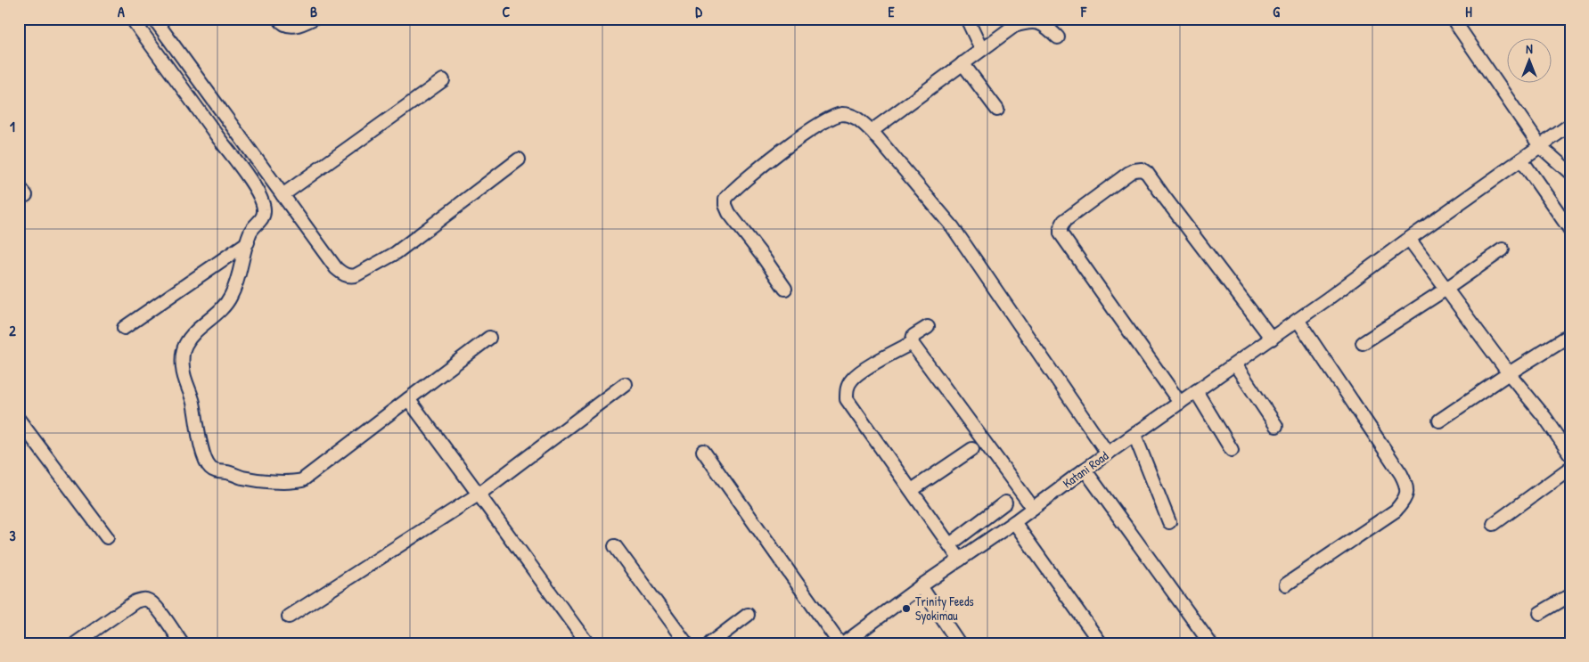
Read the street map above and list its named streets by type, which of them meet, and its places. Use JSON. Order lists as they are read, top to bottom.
{
  "streets": {
    "street": ["Katani Road"]
  },
  "places": ["Trinity Feeds Syokimau"],
  "north": "top",
  "grid": {
    "columns": [
      "A",
      "B",
      "C",
      "D",
      "E",
      "F",
      "G",
      "H"
    ],
    "rows": ["1", "2", "3"]
  }
}
